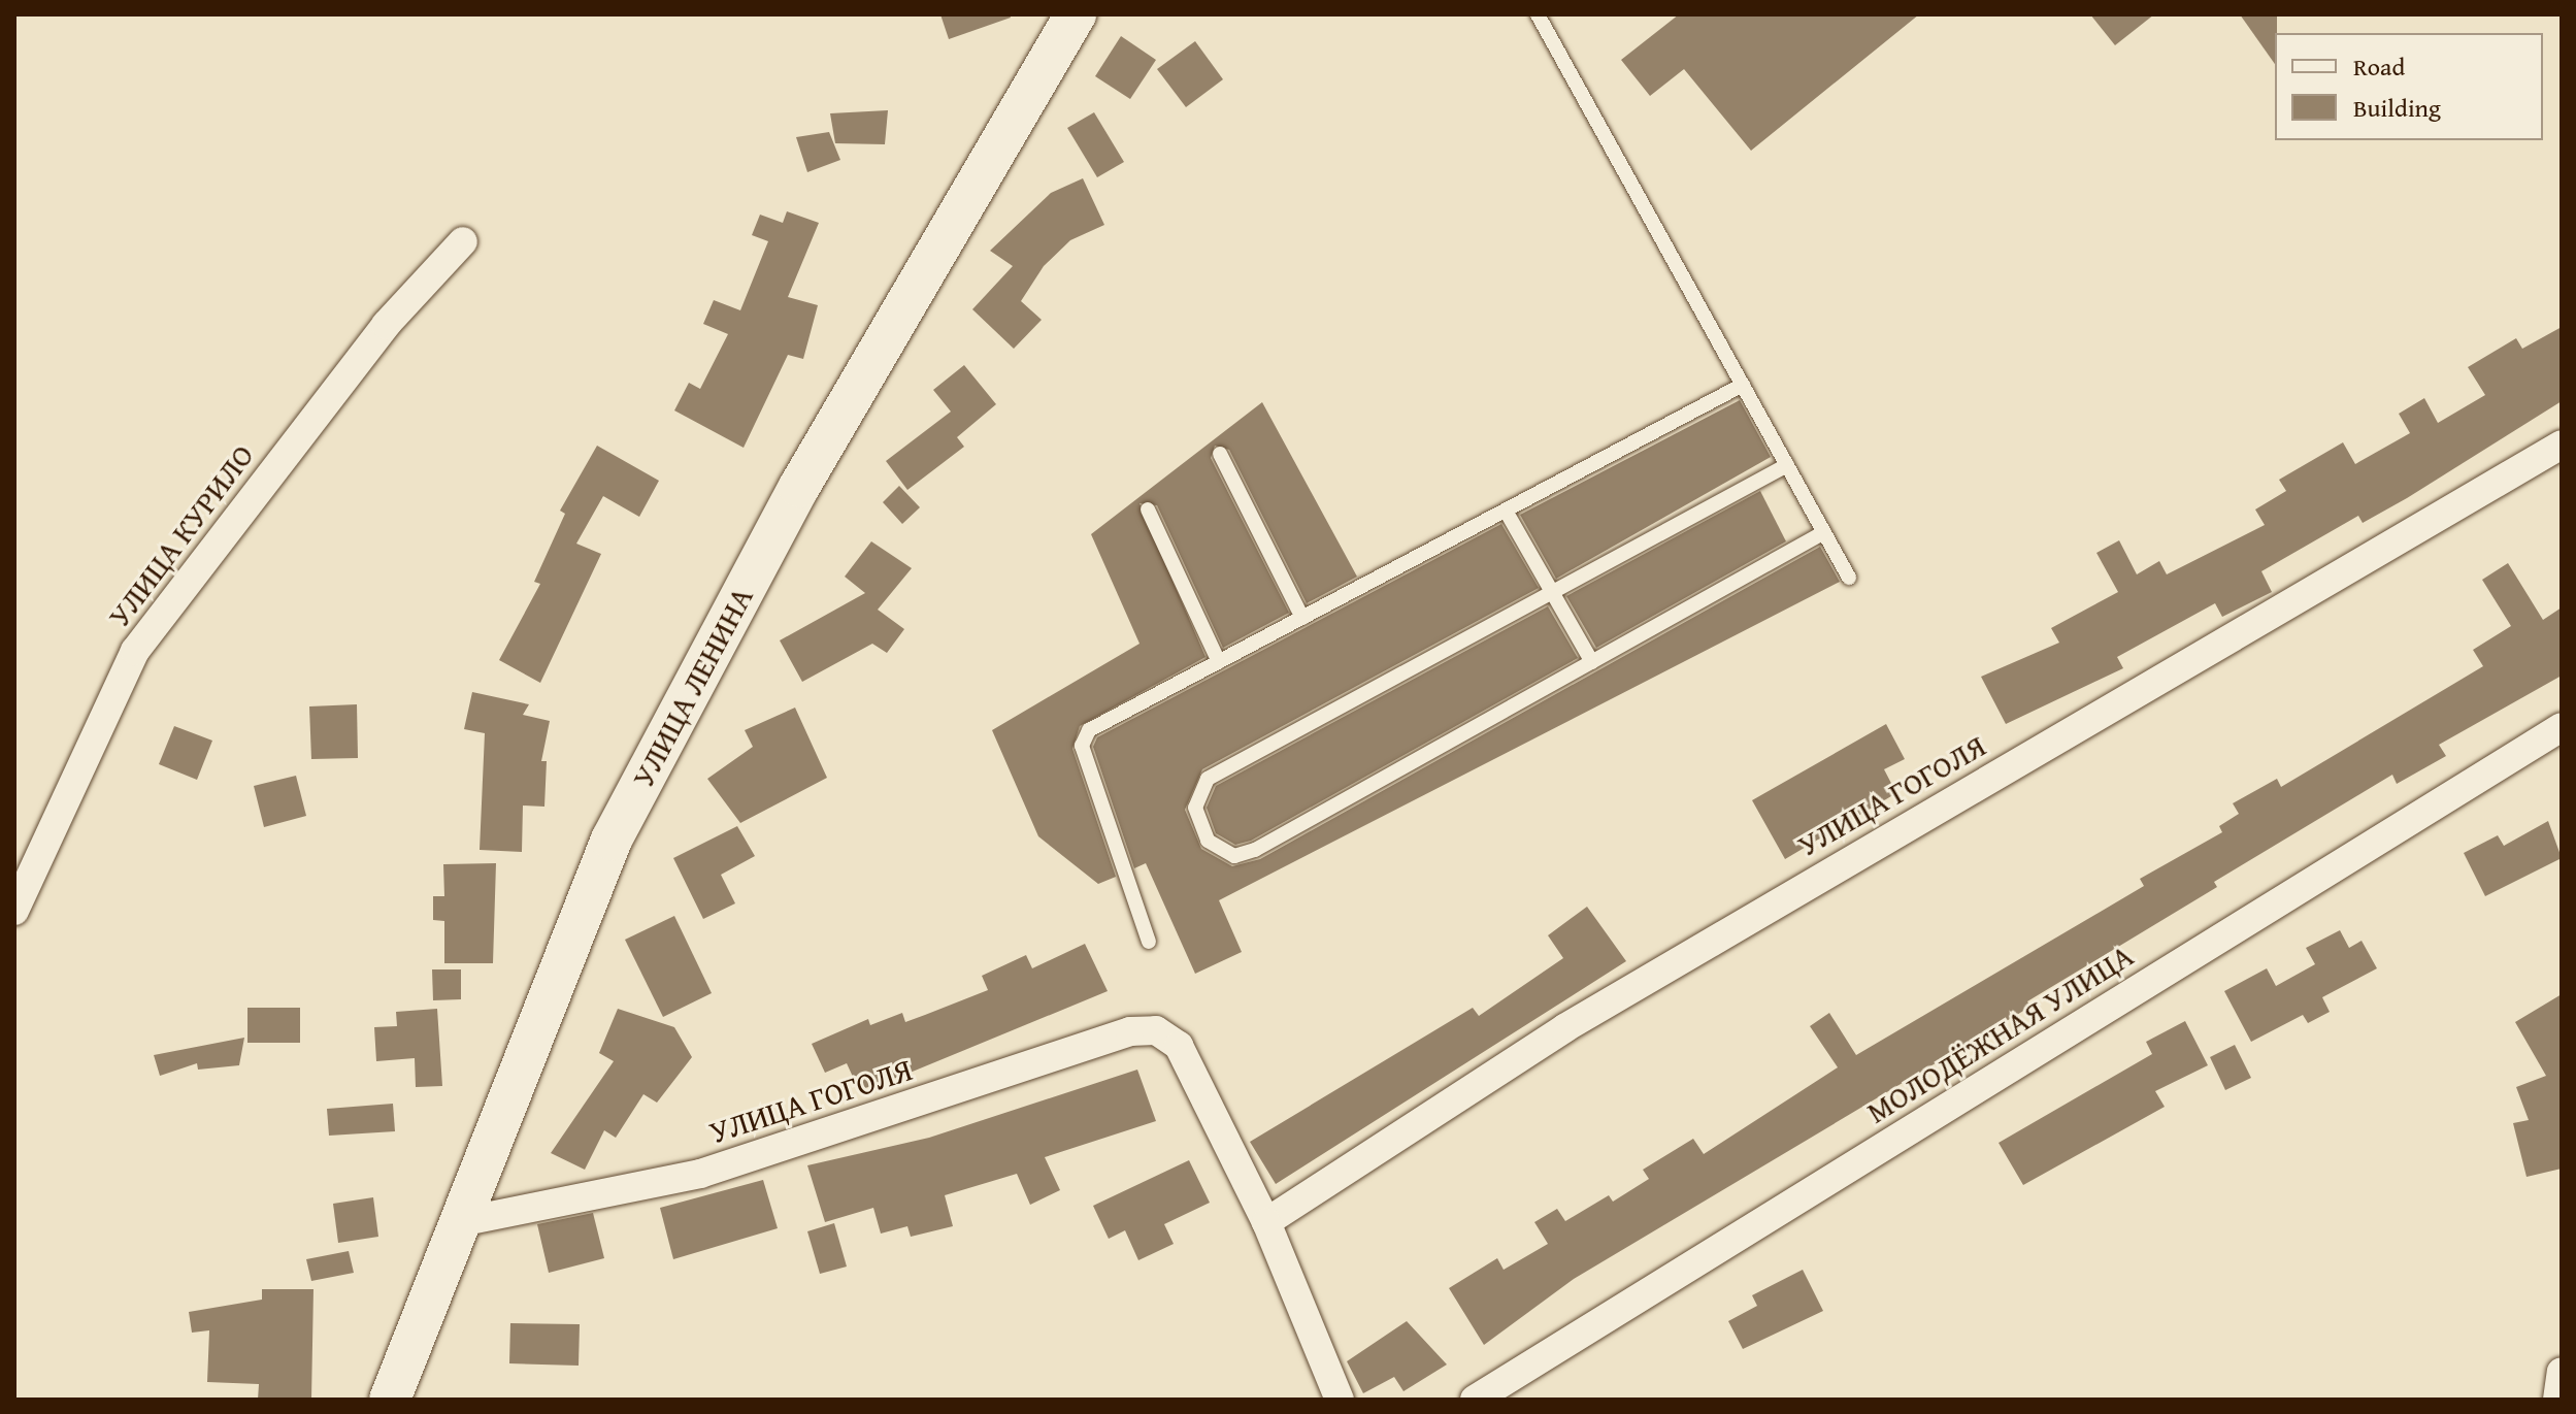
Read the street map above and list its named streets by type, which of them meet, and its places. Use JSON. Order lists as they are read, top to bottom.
{
  "streets": {
    "main road": ["УЛИЦА ЛЕНИНА"],
    "street": ["УЛИЦА КУРИЛО", "УЛИЦА ГОГОЛЯ", "МОЛОДЁЖНАЯ УЛИЦА"]
  },
  "crossings": [
    ["УЛИЦА ЛЕНИНА", "УЛИЦА ГОГОЛЯ"]
  ],
  "legend": ["Road", "Building"]
}
